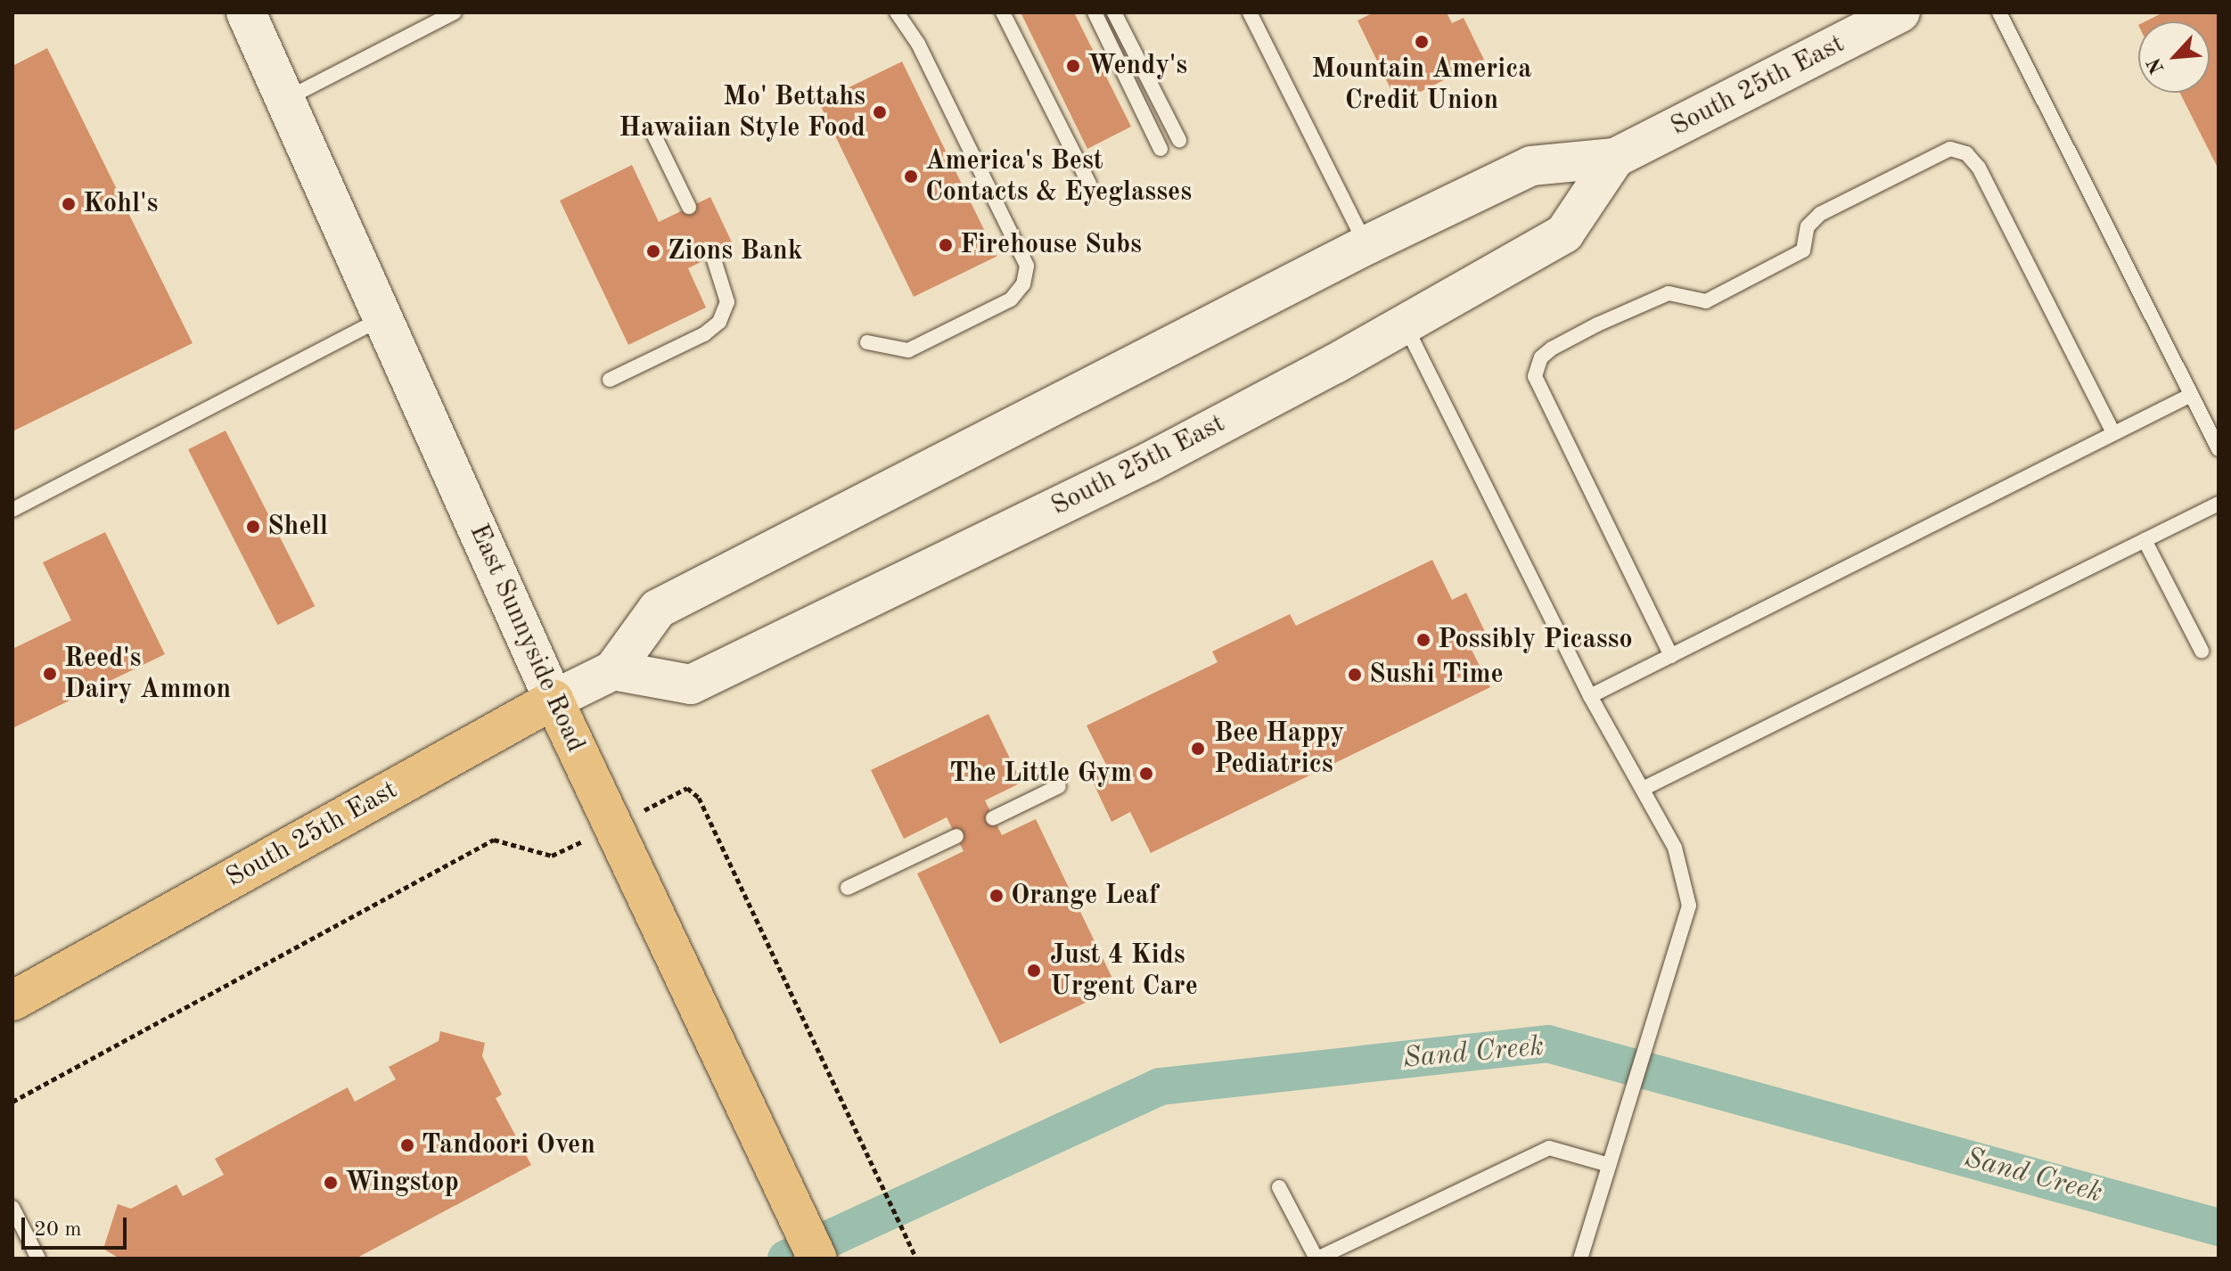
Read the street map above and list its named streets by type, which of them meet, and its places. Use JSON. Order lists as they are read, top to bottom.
{
  "streets": {
    "main road": ["South 25th East", "East Sunnyside Road"]
  },
  "crossings": [
    ["South 25th East", "East Sunnyside Road"]
  ],
  "water": ["Sand Creek"],
  "places": [
    "Mountain America Credit Union",
    "Wendy's",
    "Mo' Bettahs Hawaiian Style Food",
    "America's Best Contacts & Eyeglasses",
    "Kohl's",
    "Firehouse Subs",
    "Zions Bank",
    "Shell",
    "Possibly Picasso",
    "Reed's Dairy Ammon",
    "Sushi Time",
    "Bee Happy Pediatrics",
    "The Little Gym",
    "Orange Leaf",
    "Just 4 Kids Urgent Care",
    "Tandoori Oven",
    "Wingstop"
  ],
  "scale_bar": "20 m",
  "north": "bottom left"
}
